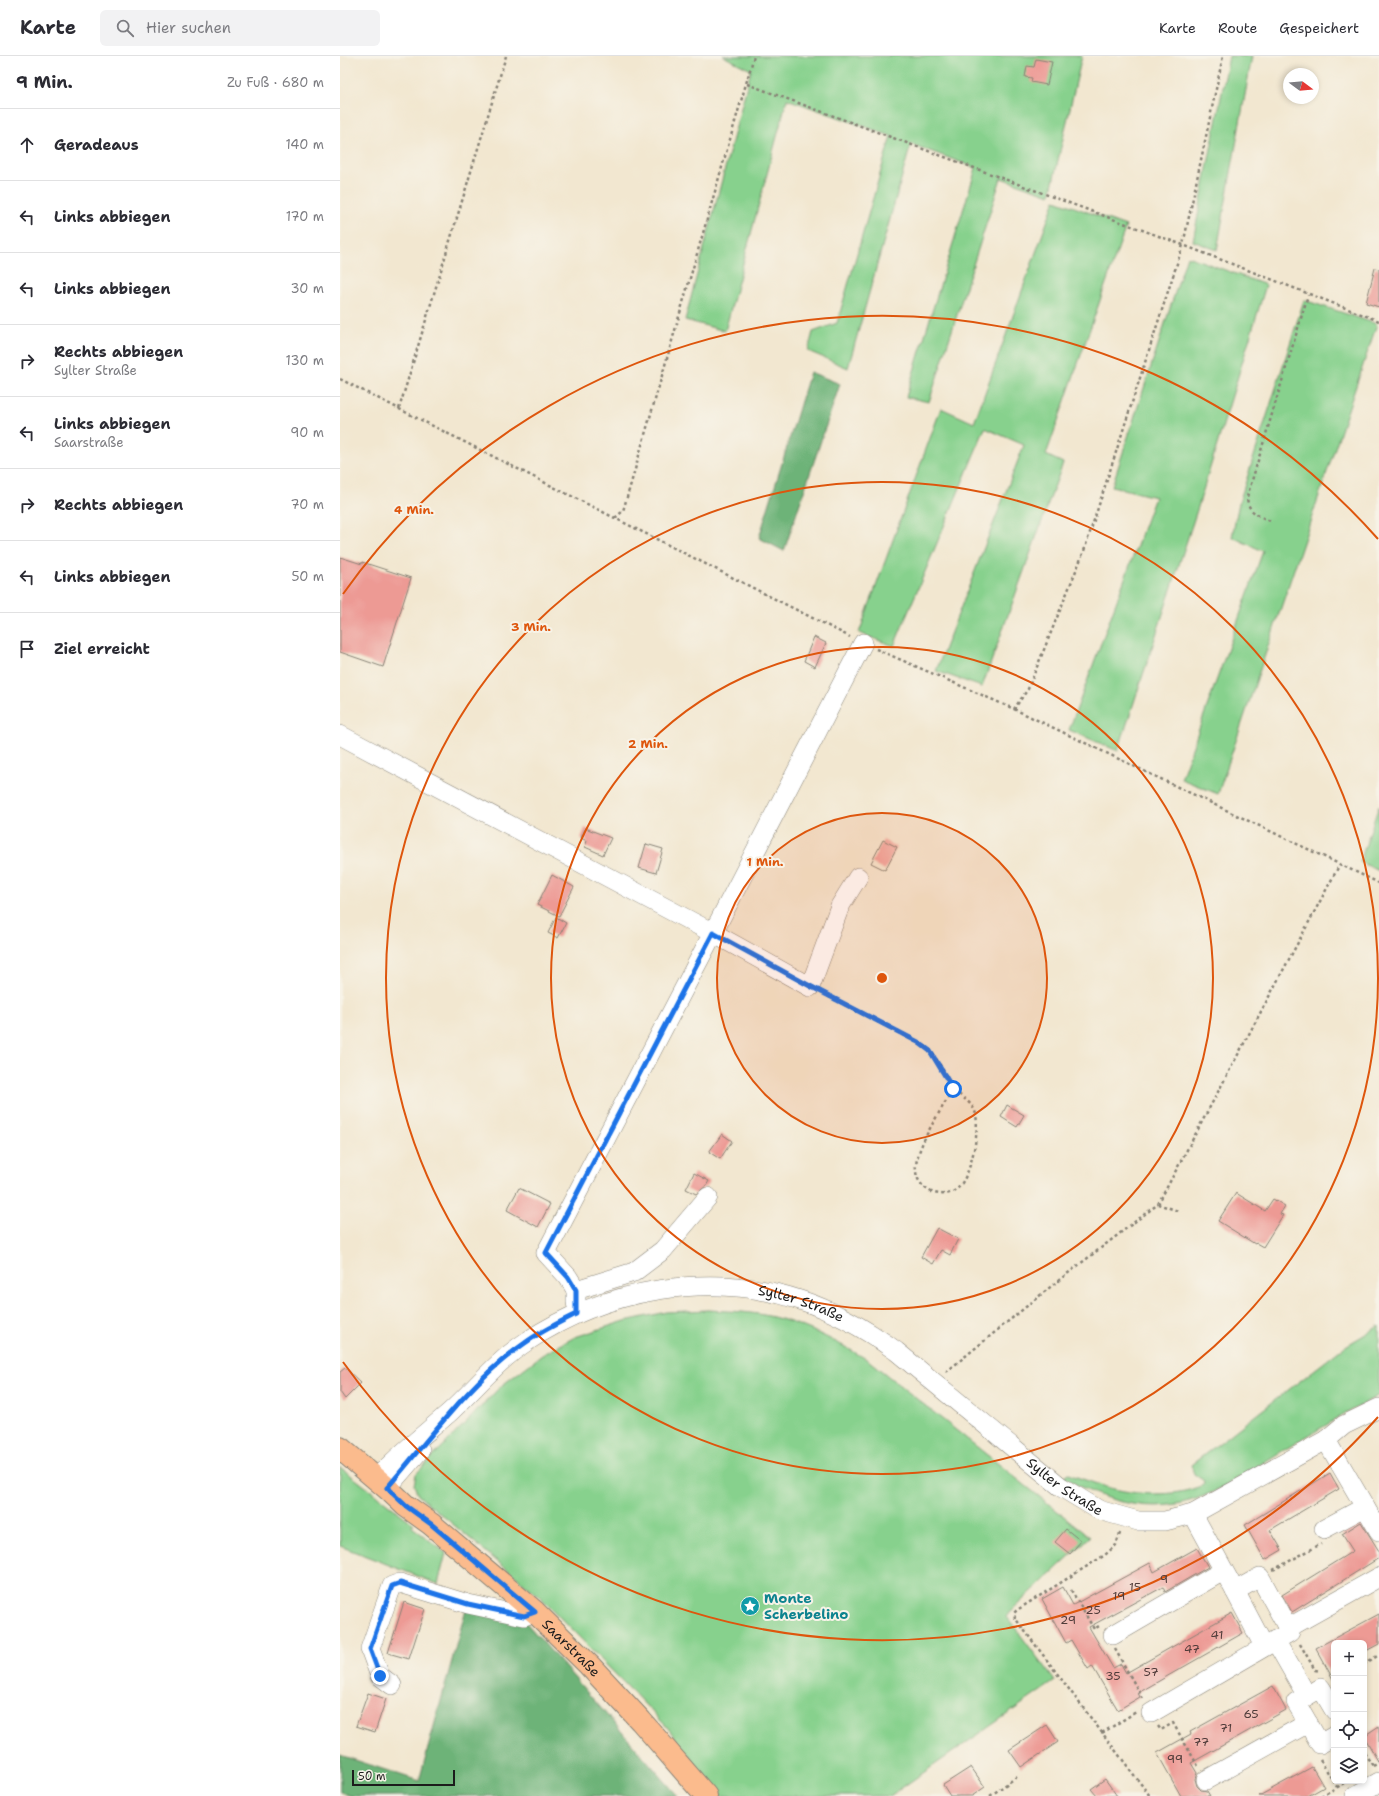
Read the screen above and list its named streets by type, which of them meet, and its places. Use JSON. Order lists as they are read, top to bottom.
{
  "streets": {
    "main road": ["Saarstraße"],
    "street": ["Sylter Straße"]
  },
  "crossings": [
    ["Sylter Straße", "Saarstraße"]
  ],
  "places": {
    "place": ["Monte Scherbelino"]
  },
  "house_numbers": [
    "9",
    "15",
    "19",
    "25",
    "29",
    "41",
    "47",
    "57",
    "35",
    "65",
    "71",
    "77",
    "99"
  ],
  "scale_bar": "50 m",
  "north": "right",
  "page": {
    "header": "Karte",
    "search": "Hier suchen",
    "nav": ["Karte", "Route", "Gespeichert"],
    "heading": ["9 Min.", "Zu Fuß · 680 m"],
    "list": [
      ["Geradeaus", "140 m"],
      ["Links abbiegen", "170 m"],
      ["Links abbiegen", "30 m"],
      ["Rechts abbiegen", "Sylter Straße", "130 m"],
      ["Links abbiegen", "Saarstraße", "90 m"],
      ["Rechts abbiegen", "70 m"],
      ["Links abbiegen", "50 m"],
      "Ziel erreicht"
    ],
    "map_buttons": ["+", "−"],
    "scale": "50 m"
  },
  "rings": [
    "4 Min.",
    "3 Min.",
    "2 Min.",
    "1 Min."
  ]
}
